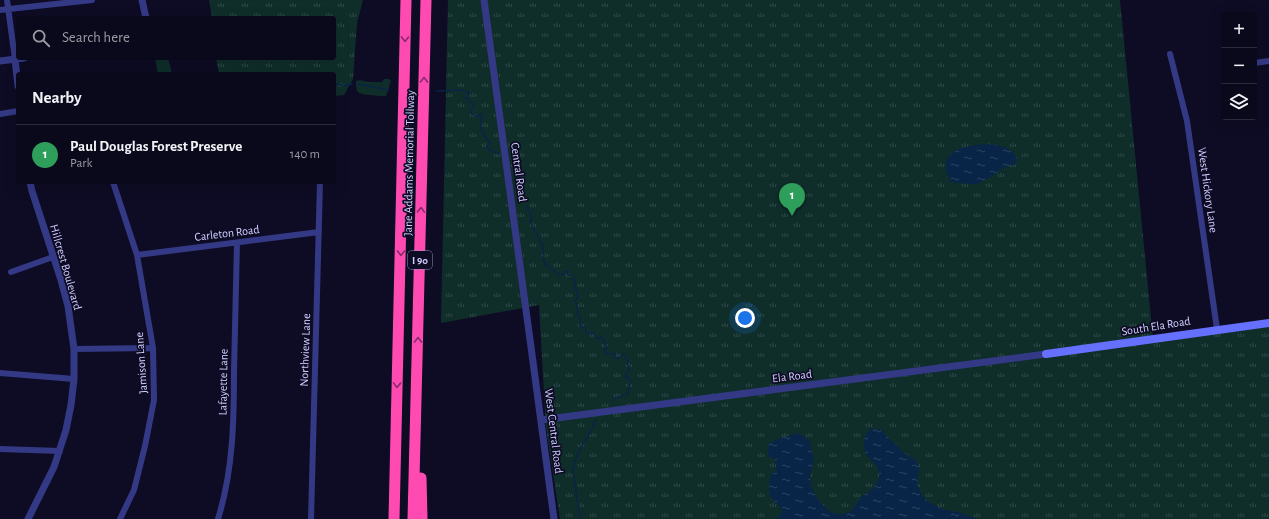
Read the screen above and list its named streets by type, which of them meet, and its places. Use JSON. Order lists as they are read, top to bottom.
{
  "streets": {
    "highway": ["Jane Addams Memorial Tollway", "I 90"],
    "main road": ["South Ela Road"],
    "street": [
      "Central Road",
      "West Hickory Lane",
      "Carleton Road",
      "Hillcrest Boulevard",
      "Northview Lane",
      "Jamison Lane",
      "Ela Road",
      "Lafayette Lane",
      "West Central Road"
    ]
  },
  "crossings": [
    ["Central Road", "West Central Road"],
    ["West Hickory Lane", "South Ela Road"],
    ["Carleton Road", "Northview Lane"],
    ["Carleton Road", "Jamison Lane"],
    ["Carleton Road", "Lafayette Lane"],
    ["South Ela Road", "Ela Road"],
    ["Ela Road", "West Central Road"]
  ],
  "page": {
    "map_buttons": ["+", "−"],
    "search": "Search here",
    "heading": "Nearby",
    "list": [
      {
        "mark": "1",
        "name": "Paul Douglas Forest Preserve",
        "note": "Park",
        "value": "140 m"
      }
    ],
    "pins": "1"
  }
}
